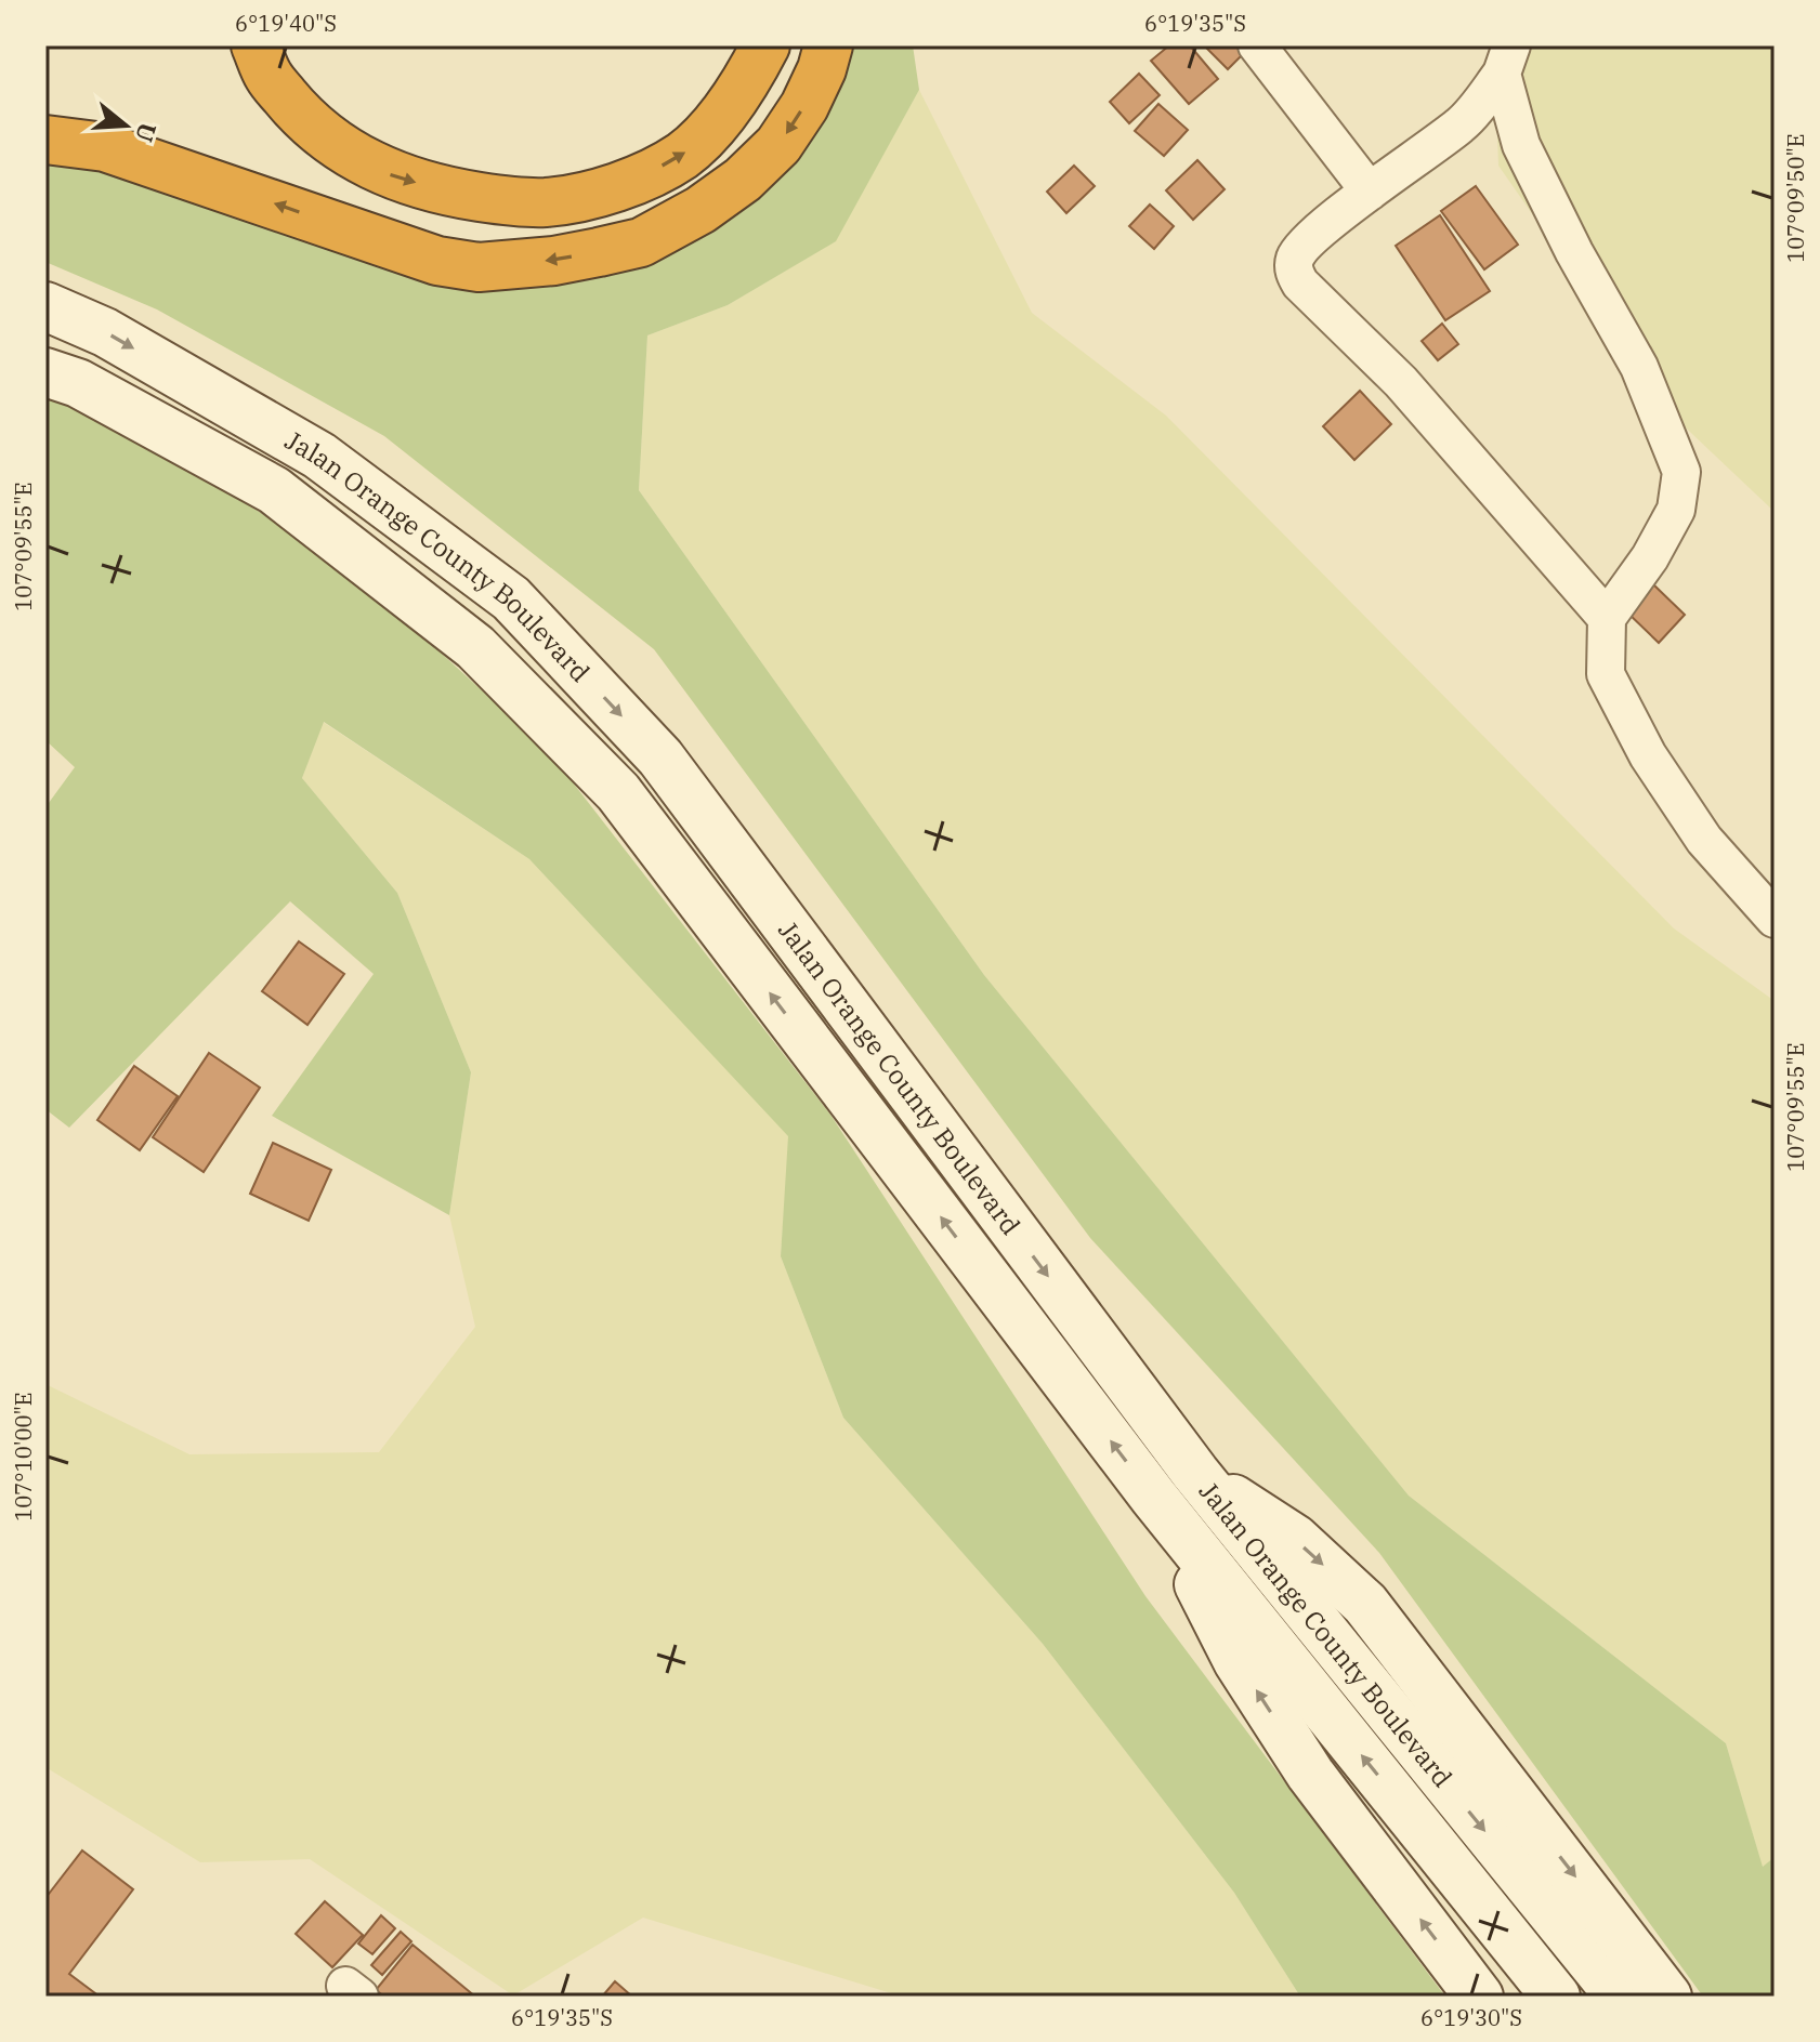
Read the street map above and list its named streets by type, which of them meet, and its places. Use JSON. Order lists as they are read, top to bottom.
{
  "streets": {
    "main road": ["Jalan Orange County Boulevard"]
  },
  "north": "right",
  "coordinates": [
    "6°19'40\"S",
    "6°19'35\"S",
    "107°09'50\"E",
    "107°09'55\"E",
    "107°10'00\"E",
    "6°19'30\"S"
  ]
}
